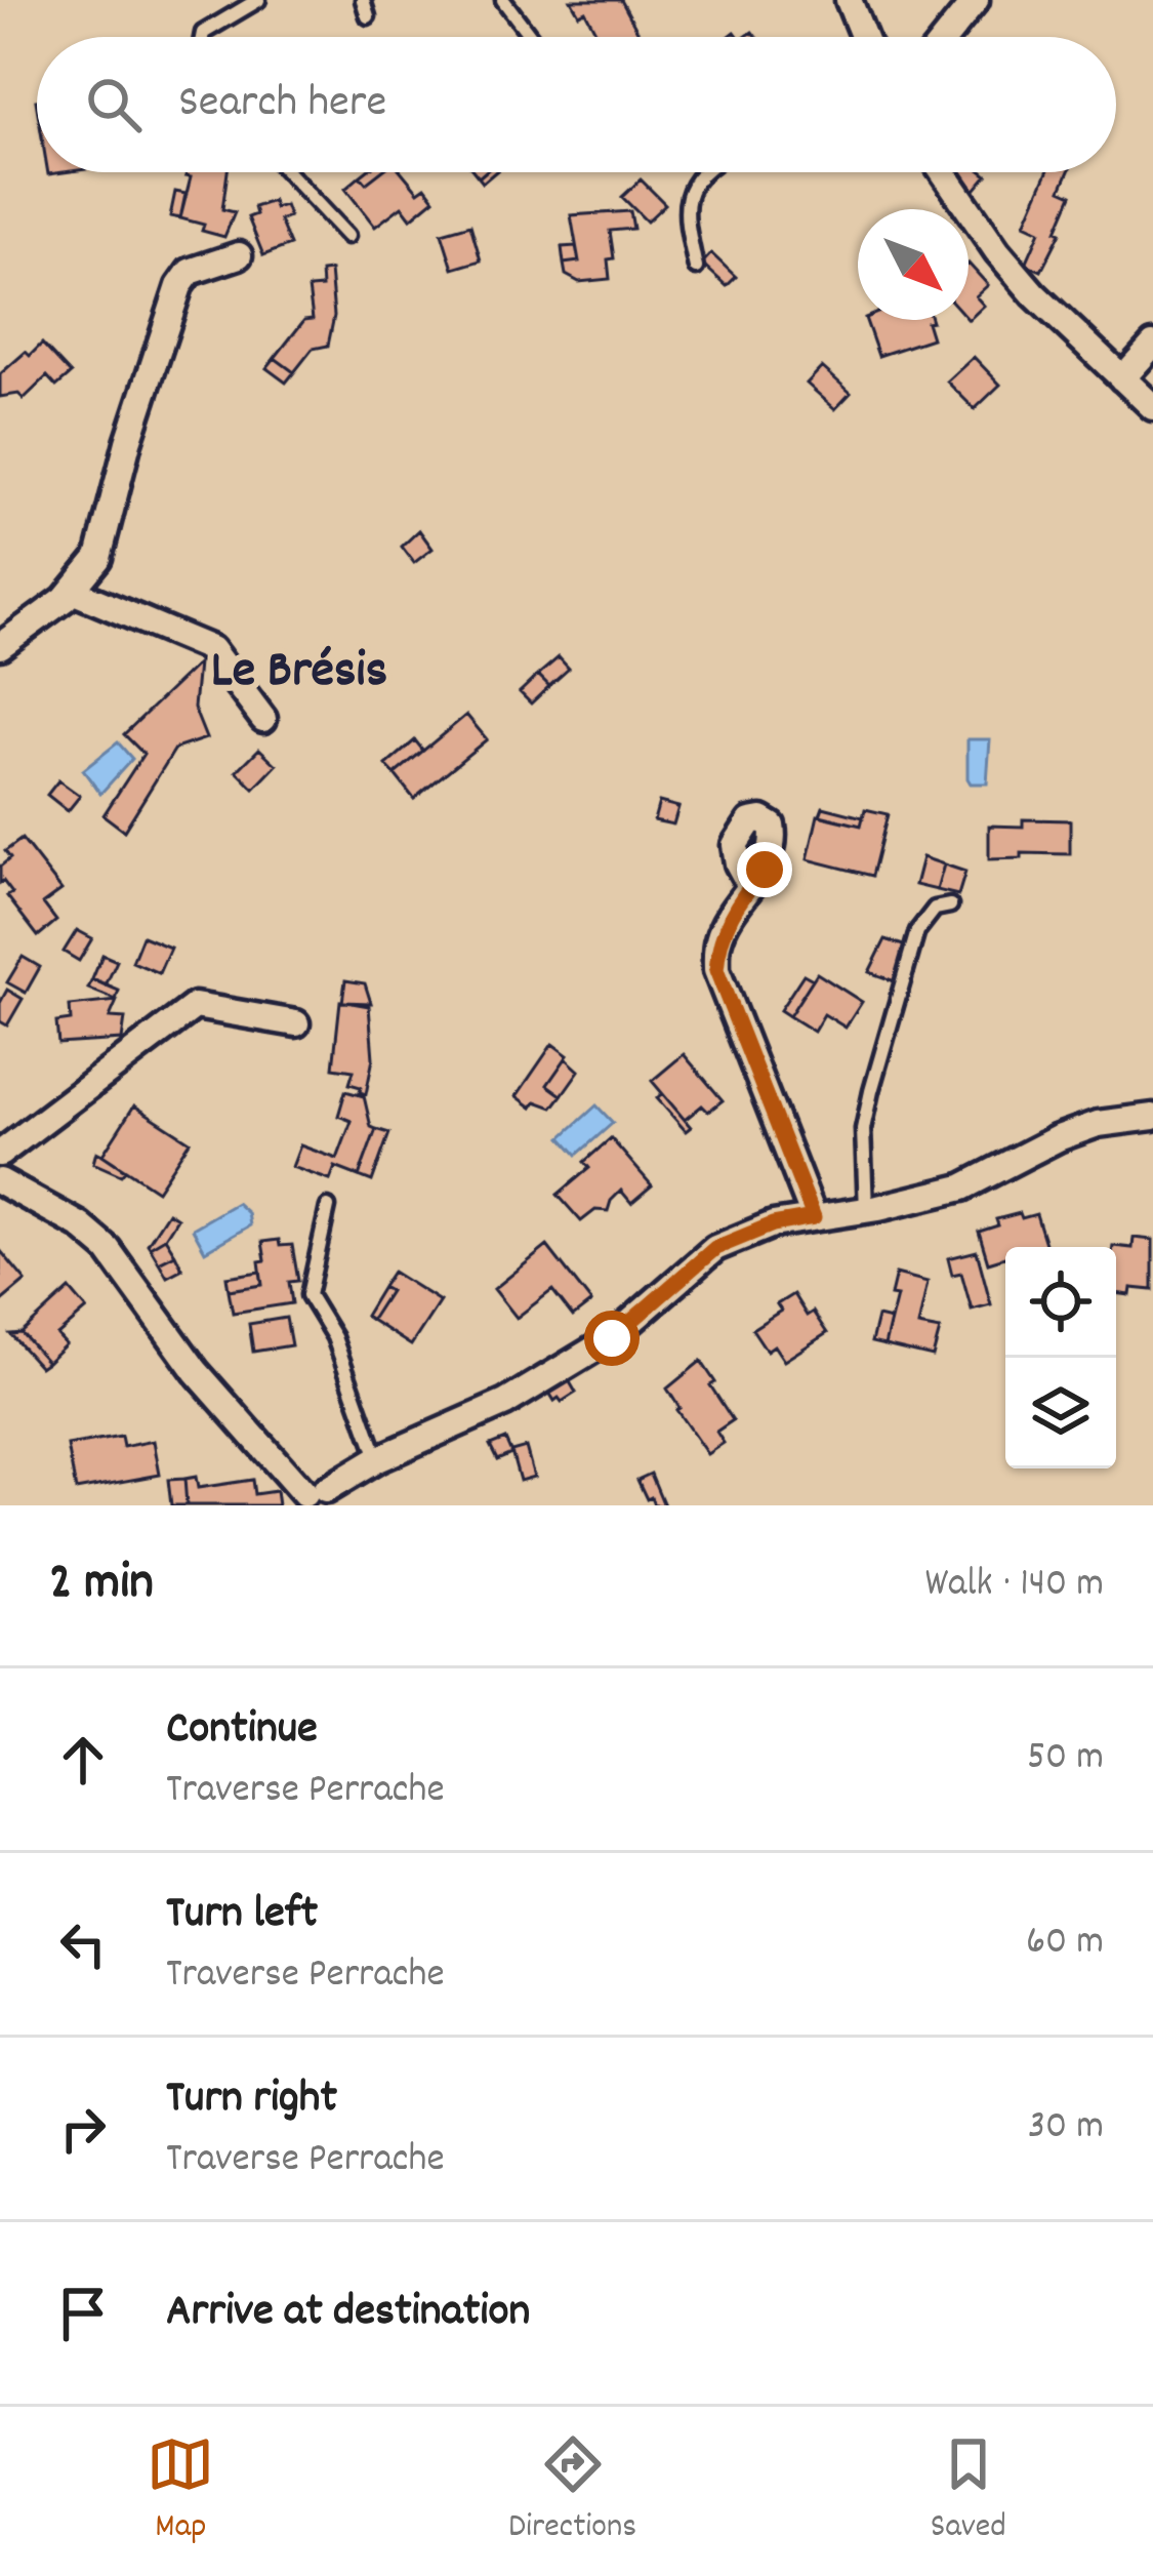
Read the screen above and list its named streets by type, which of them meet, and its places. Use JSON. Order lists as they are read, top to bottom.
{
  "districts": ["Le Brésis"],
  "north": "bottom right",
  "page": {
    "search": "Search here",
    "heading": ["2 min", "Walk · 140 m"],
    "list": [
      ["Continue", "Traverse Perrache", "50 m"],
      ["Turn left", "Traverse Perrache", "60 m"],
      ["Turn right", "Traverse Perrache", "30 m"],
      "Arrive at destination"
    ],
    "nav": ["Map", "Directions", "Saved"]
  }
}
